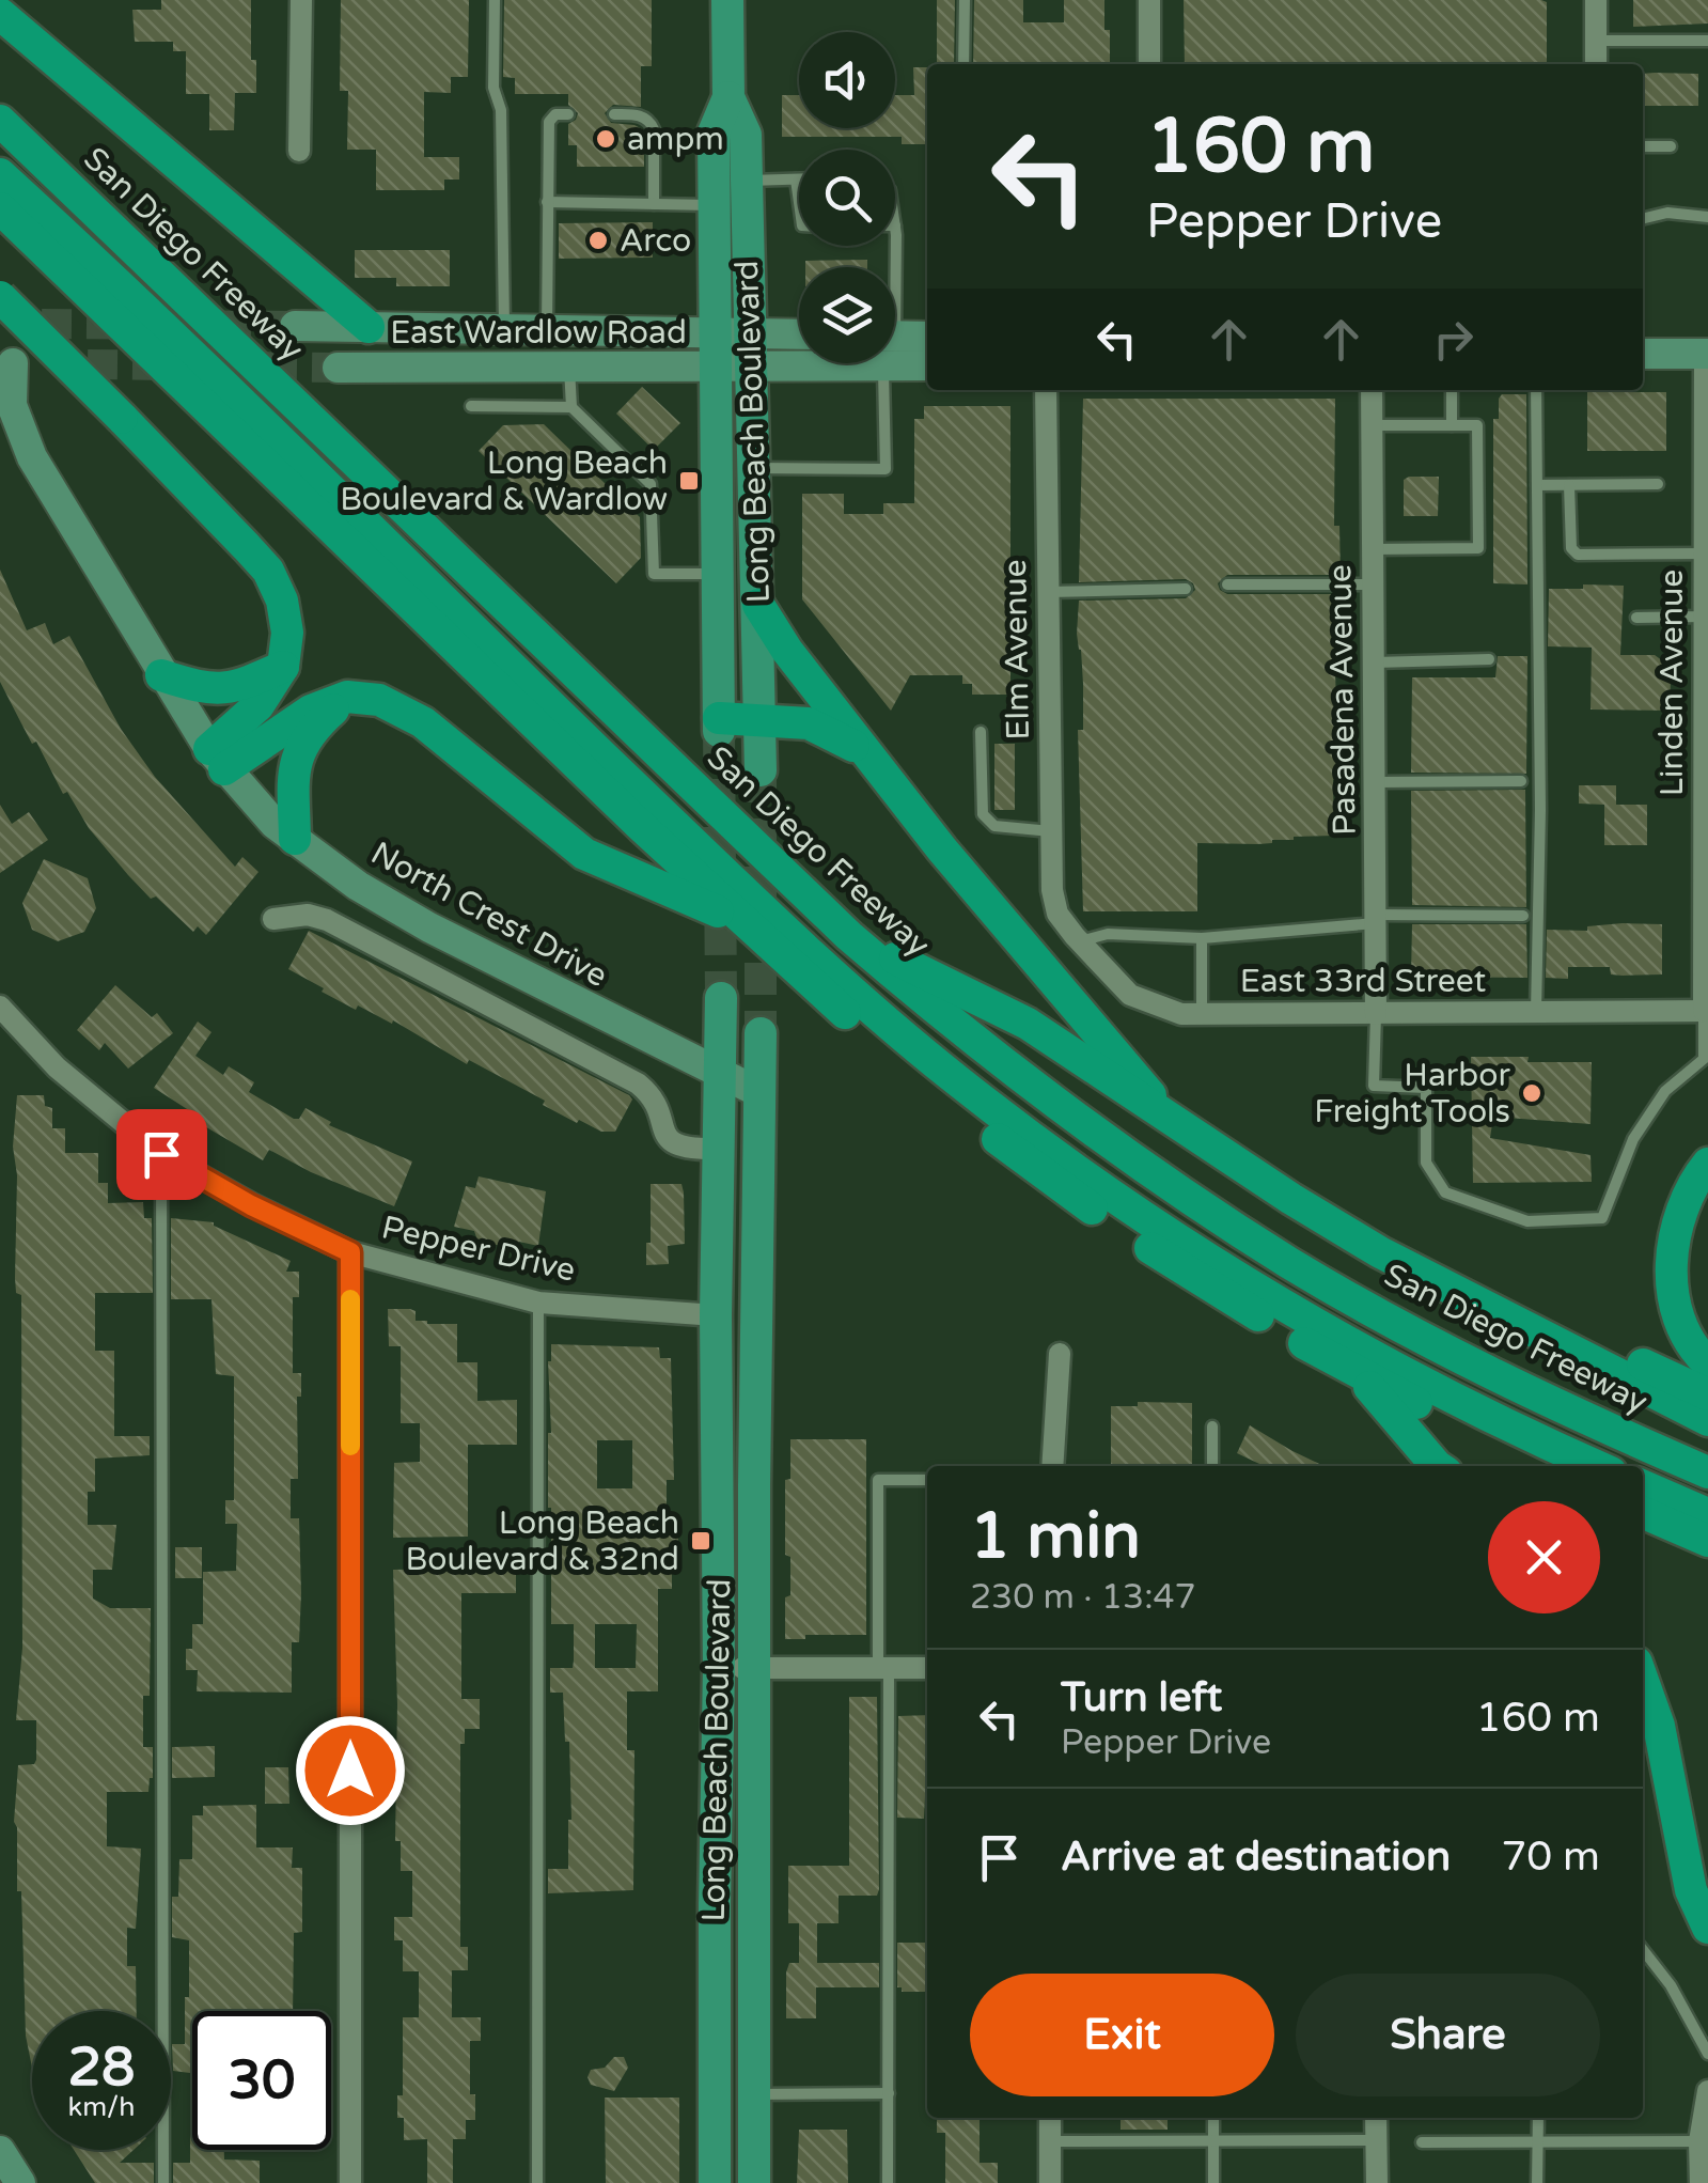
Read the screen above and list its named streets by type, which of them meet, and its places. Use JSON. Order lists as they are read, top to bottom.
{
  "streets": {
    "highway": ["San Diego Freeway"],
    "main road": ["East Wardlow Road", "Long Beach Boulevard", "North Crest Drive"],
    "street": [
      "Elm Avenue",
      "Linden Avenue",
      "Pasadena Avenue",
      "East 33rd Street",
      "Pepper Drive"
    ]
  },
  "crossings": [
    ["East Wardlow Road", "Long Beach Boulevard"],
    ["Long Beach Boulevard", "North Crest Drive"],
    ["Long Beach Boulevard", "Pepper Drive"],
    ["Elm Avenue", "East 33rd Street"],
    ["Linden Avenue", "East 33rd Street"],
    ["Pasadena Avenue", "East 33rd Street"]
  ],
  "places": {
    "other": ["ampm", "Arco", "Harbor Freight Tools"],
    "transit": ["Long Beach Boulevard & Wardlow", "Long Beach Boulevard & 32nd"]
  },
  "page": {
    "turn": ["160 m", "Pepper Drive"],
    "heading": ["1 min", "230 m · 13:47"],
    "list": [
      {
        "name": "Turn left",
        "note": "Pepper Drive",
        "value": "160 m"
      },
      {
        "name": "Arrive at destination",
        "value": "70 m"
      }
    ],
    "buttons": ["Exit", "Share"],
    "speed": "28 km/h",
    "limit": "30"
  }
}
